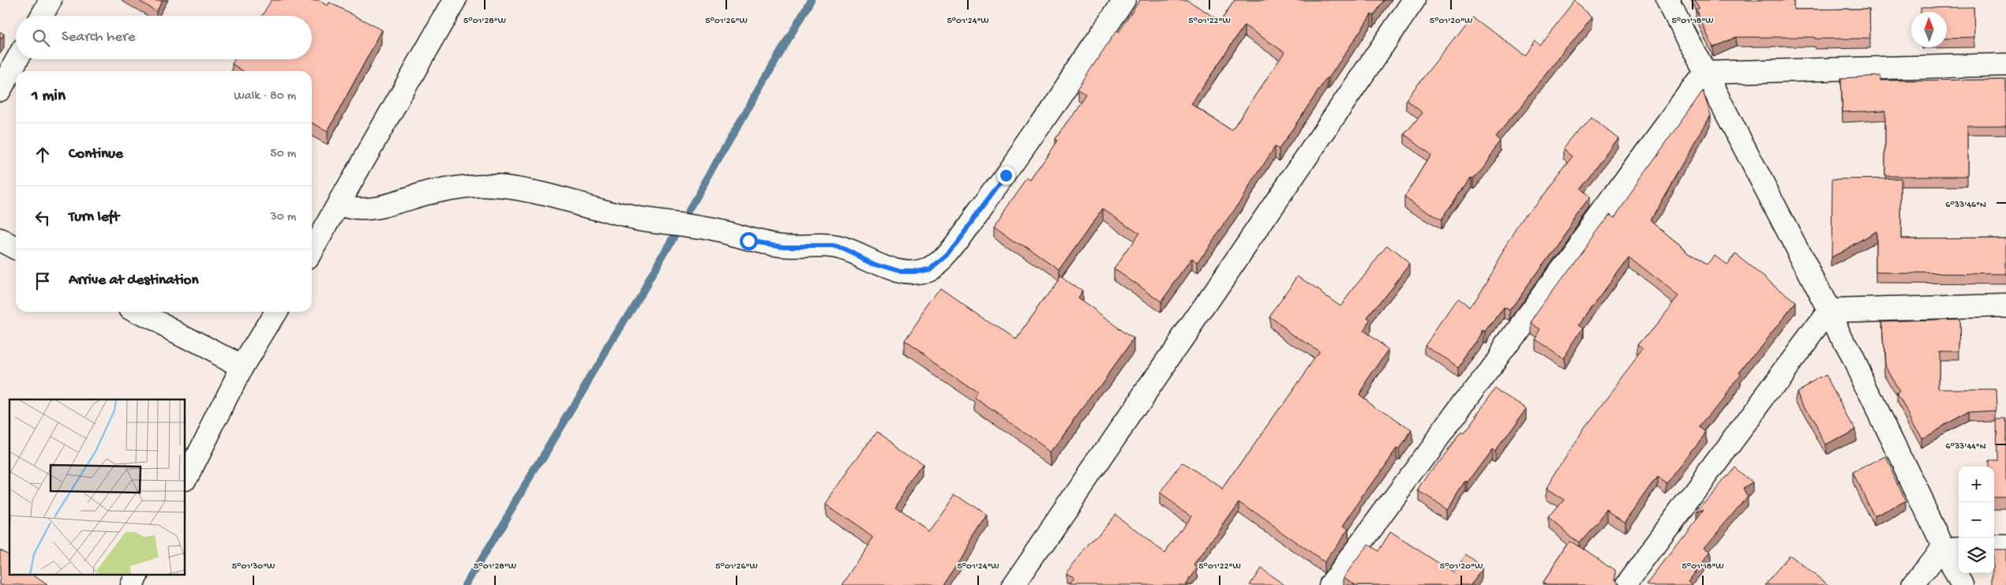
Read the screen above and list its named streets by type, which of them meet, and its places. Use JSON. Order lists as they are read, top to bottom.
{
  "north": "top",
  "page": {
    "search": "Search here",
    "heading": ["1 min", "Walk · 80 m"],
    "list": [
      ["Continue", "50 m"],
      ["Turn left", "30 m"],
      "Arrive at destination"
    ],
    "map_buttons": ["+", "−"]
  },
  "coordinates": [
    "5°01'28\"W",
    "5°01'26\"W",
    "5°01'24\"W",
    "5°01'22\"W",
    "5°01'20\"W",
    "5°01'18\"W",
    "6°33'46\"N",
    "6°33'44\"N",
    "5°01'30\"W"
  ]
}
